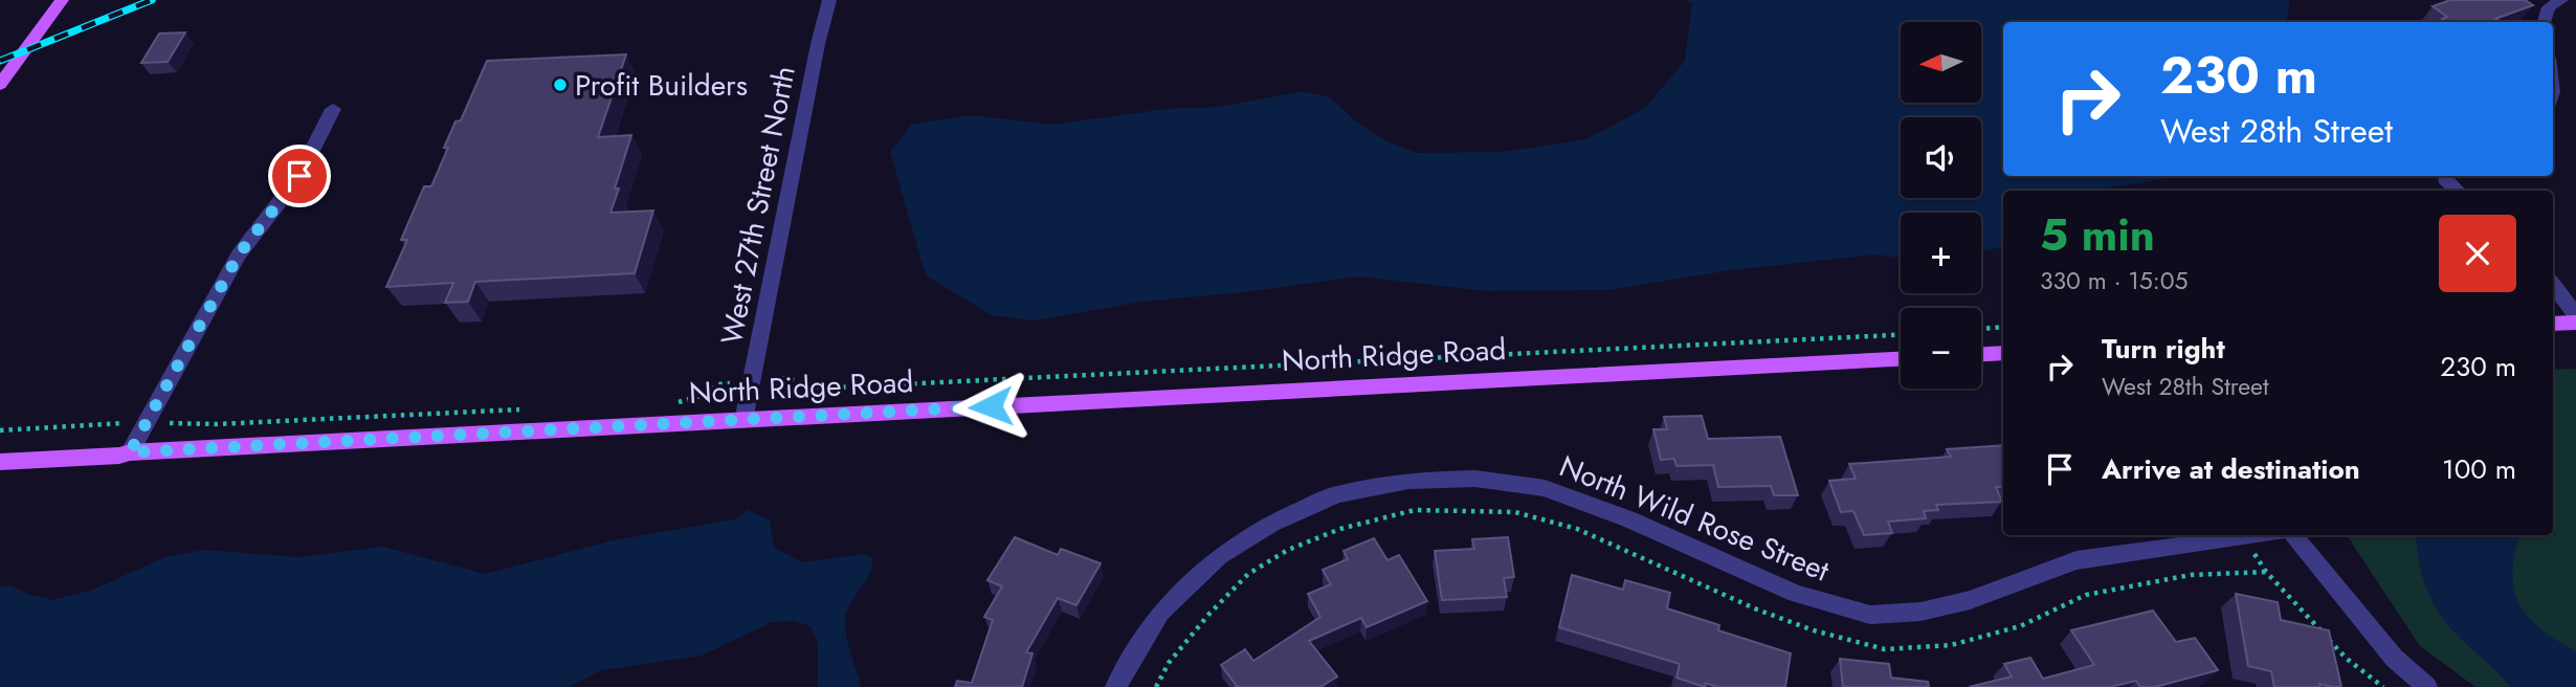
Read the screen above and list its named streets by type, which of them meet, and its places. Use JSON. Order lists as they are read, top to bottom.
{
  "streets": {
    "main road": ["North Ridge Road"],
    "street": ["West 27th Street North", "North Wild Rose Street"]
  },
  "crossings": [
    ["West 27th Street North", "North Ridge Road"]
  ],
  "places": ["Profit Builders"],
  "north": "left",
  "page": {
    "map_buttons": ["+", "−"],
    "turn": ["230 m", "West 28th Street"],
    "heading": ["5 min", "330 m · 15:05"],
    "list": [
      {
        "name": "Turn right",
        "note": "West 28th Street",
        "value": "230 m"
      },
      {
        "name": "Arrive at destination",
        "value": "100 m"
      }
    ]
  }
}
